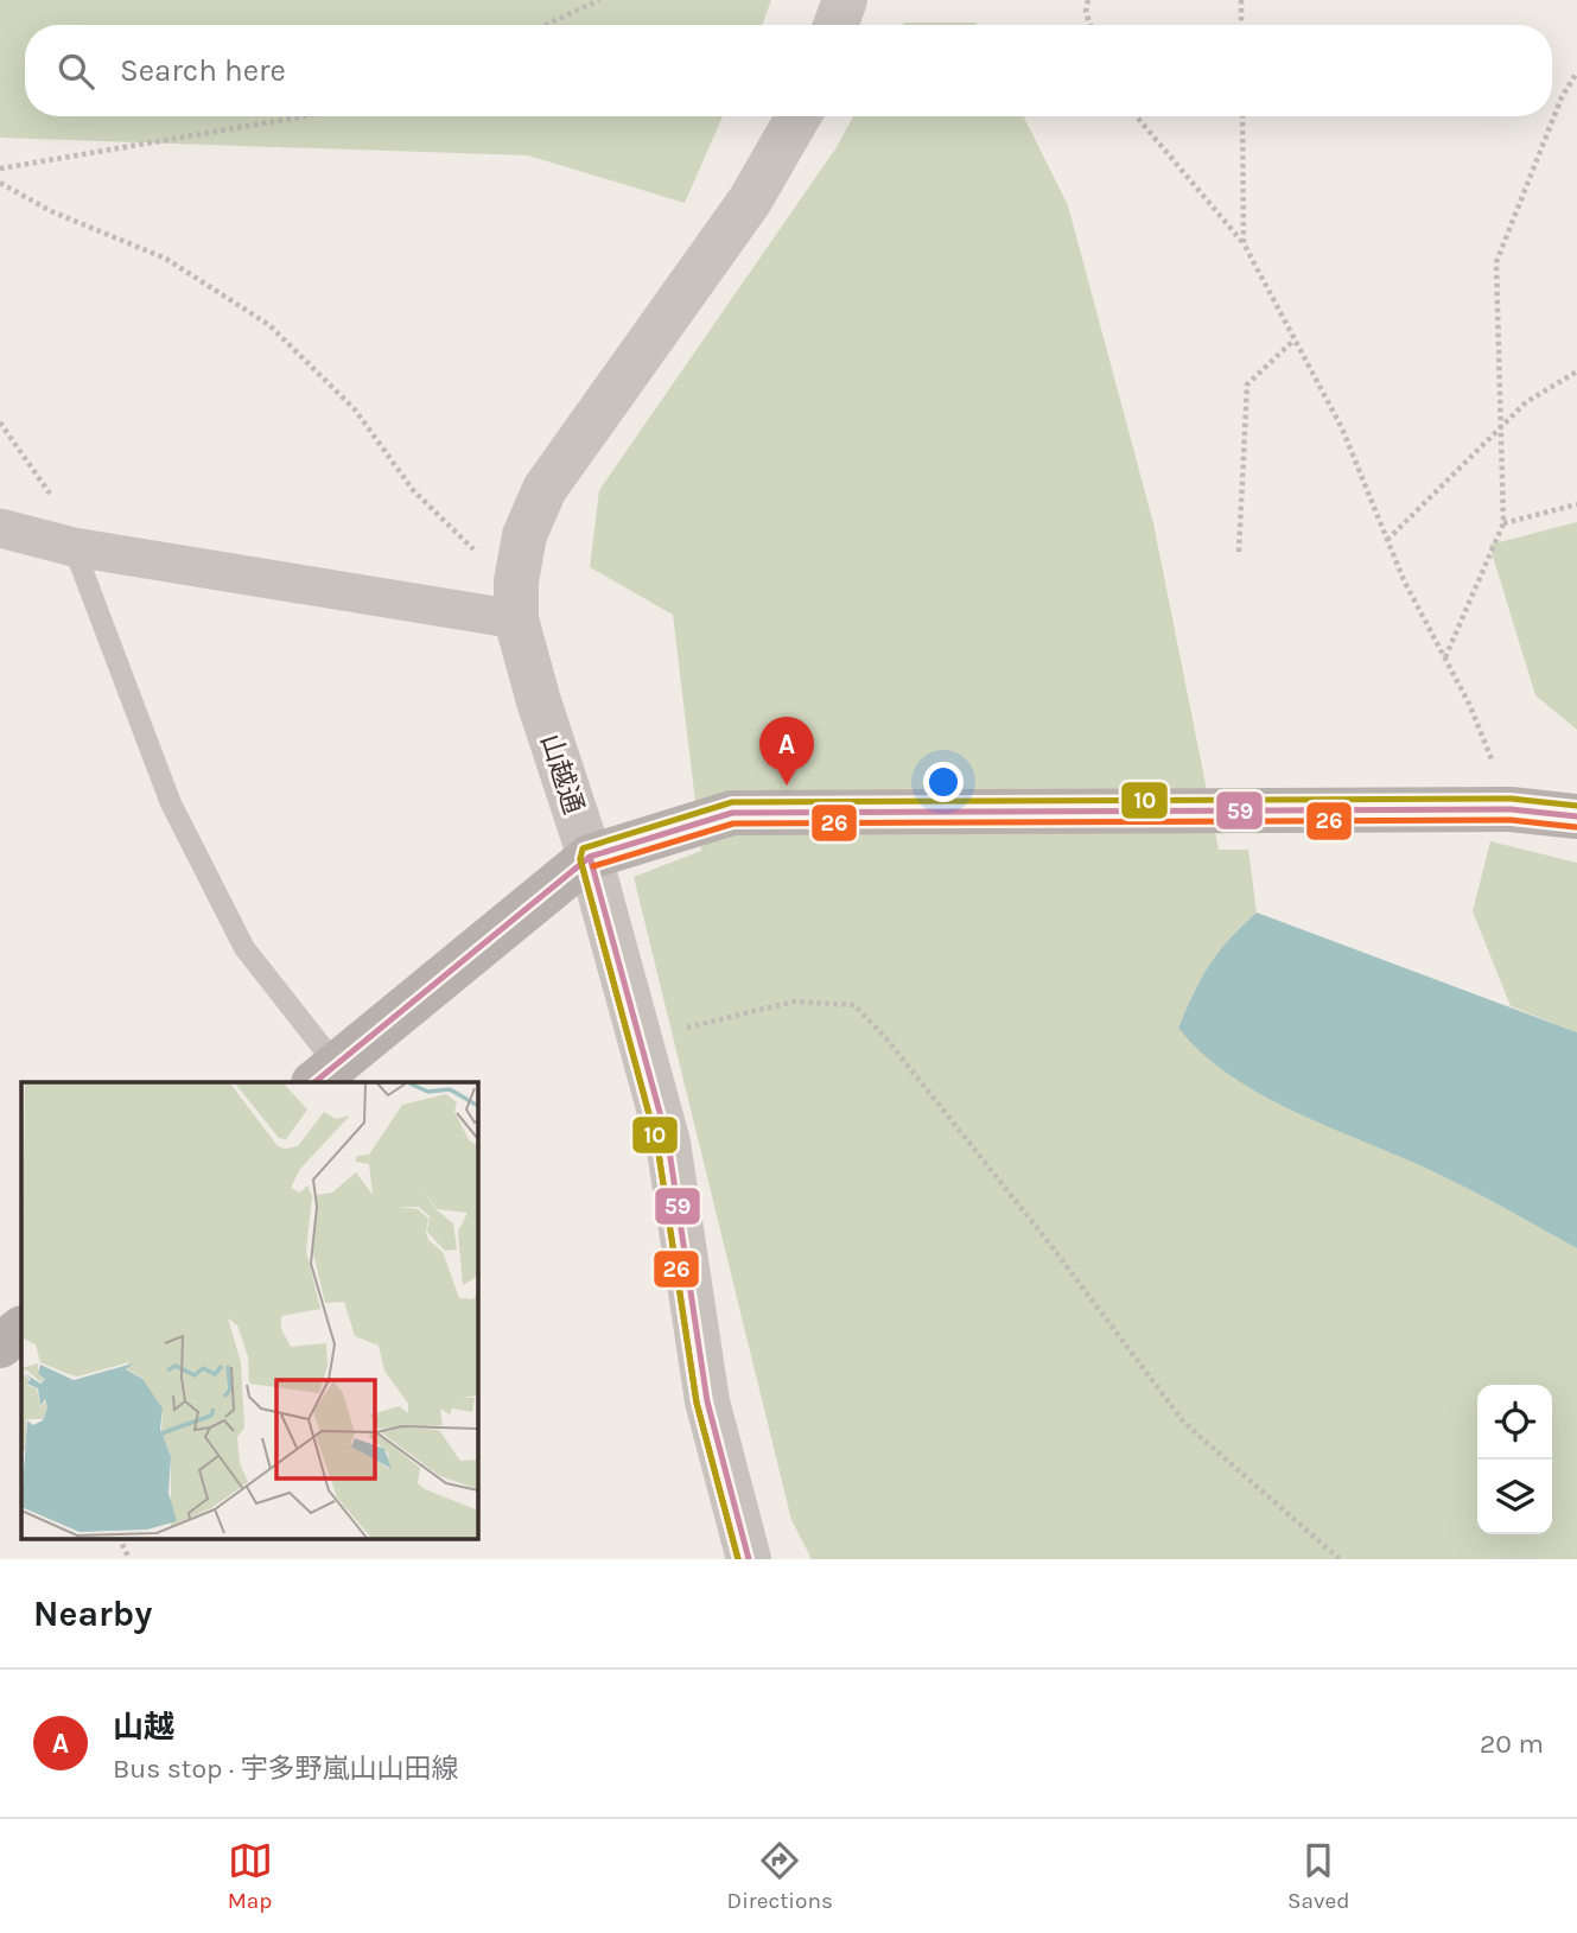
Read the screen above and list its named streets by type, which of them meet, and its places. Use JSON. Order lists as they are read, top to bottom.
{
  "streets": {
    "street": ["山越通"]
  },
  "lines": ["transit line 10", "transit line 59", "transit line 26"],
  "page": {
    "search": "Search here",
    "pins": "A",
    "heading": "Nearby",
    "list": [
      {
        "mark": "A",
        "name": "山越",
        "note": "Bus stop · 宇多野嵐山山田線",
        "value": "20 m"
      }
    ],
    "nav": ["Map", "Directions", "Saved"]
  }
}
